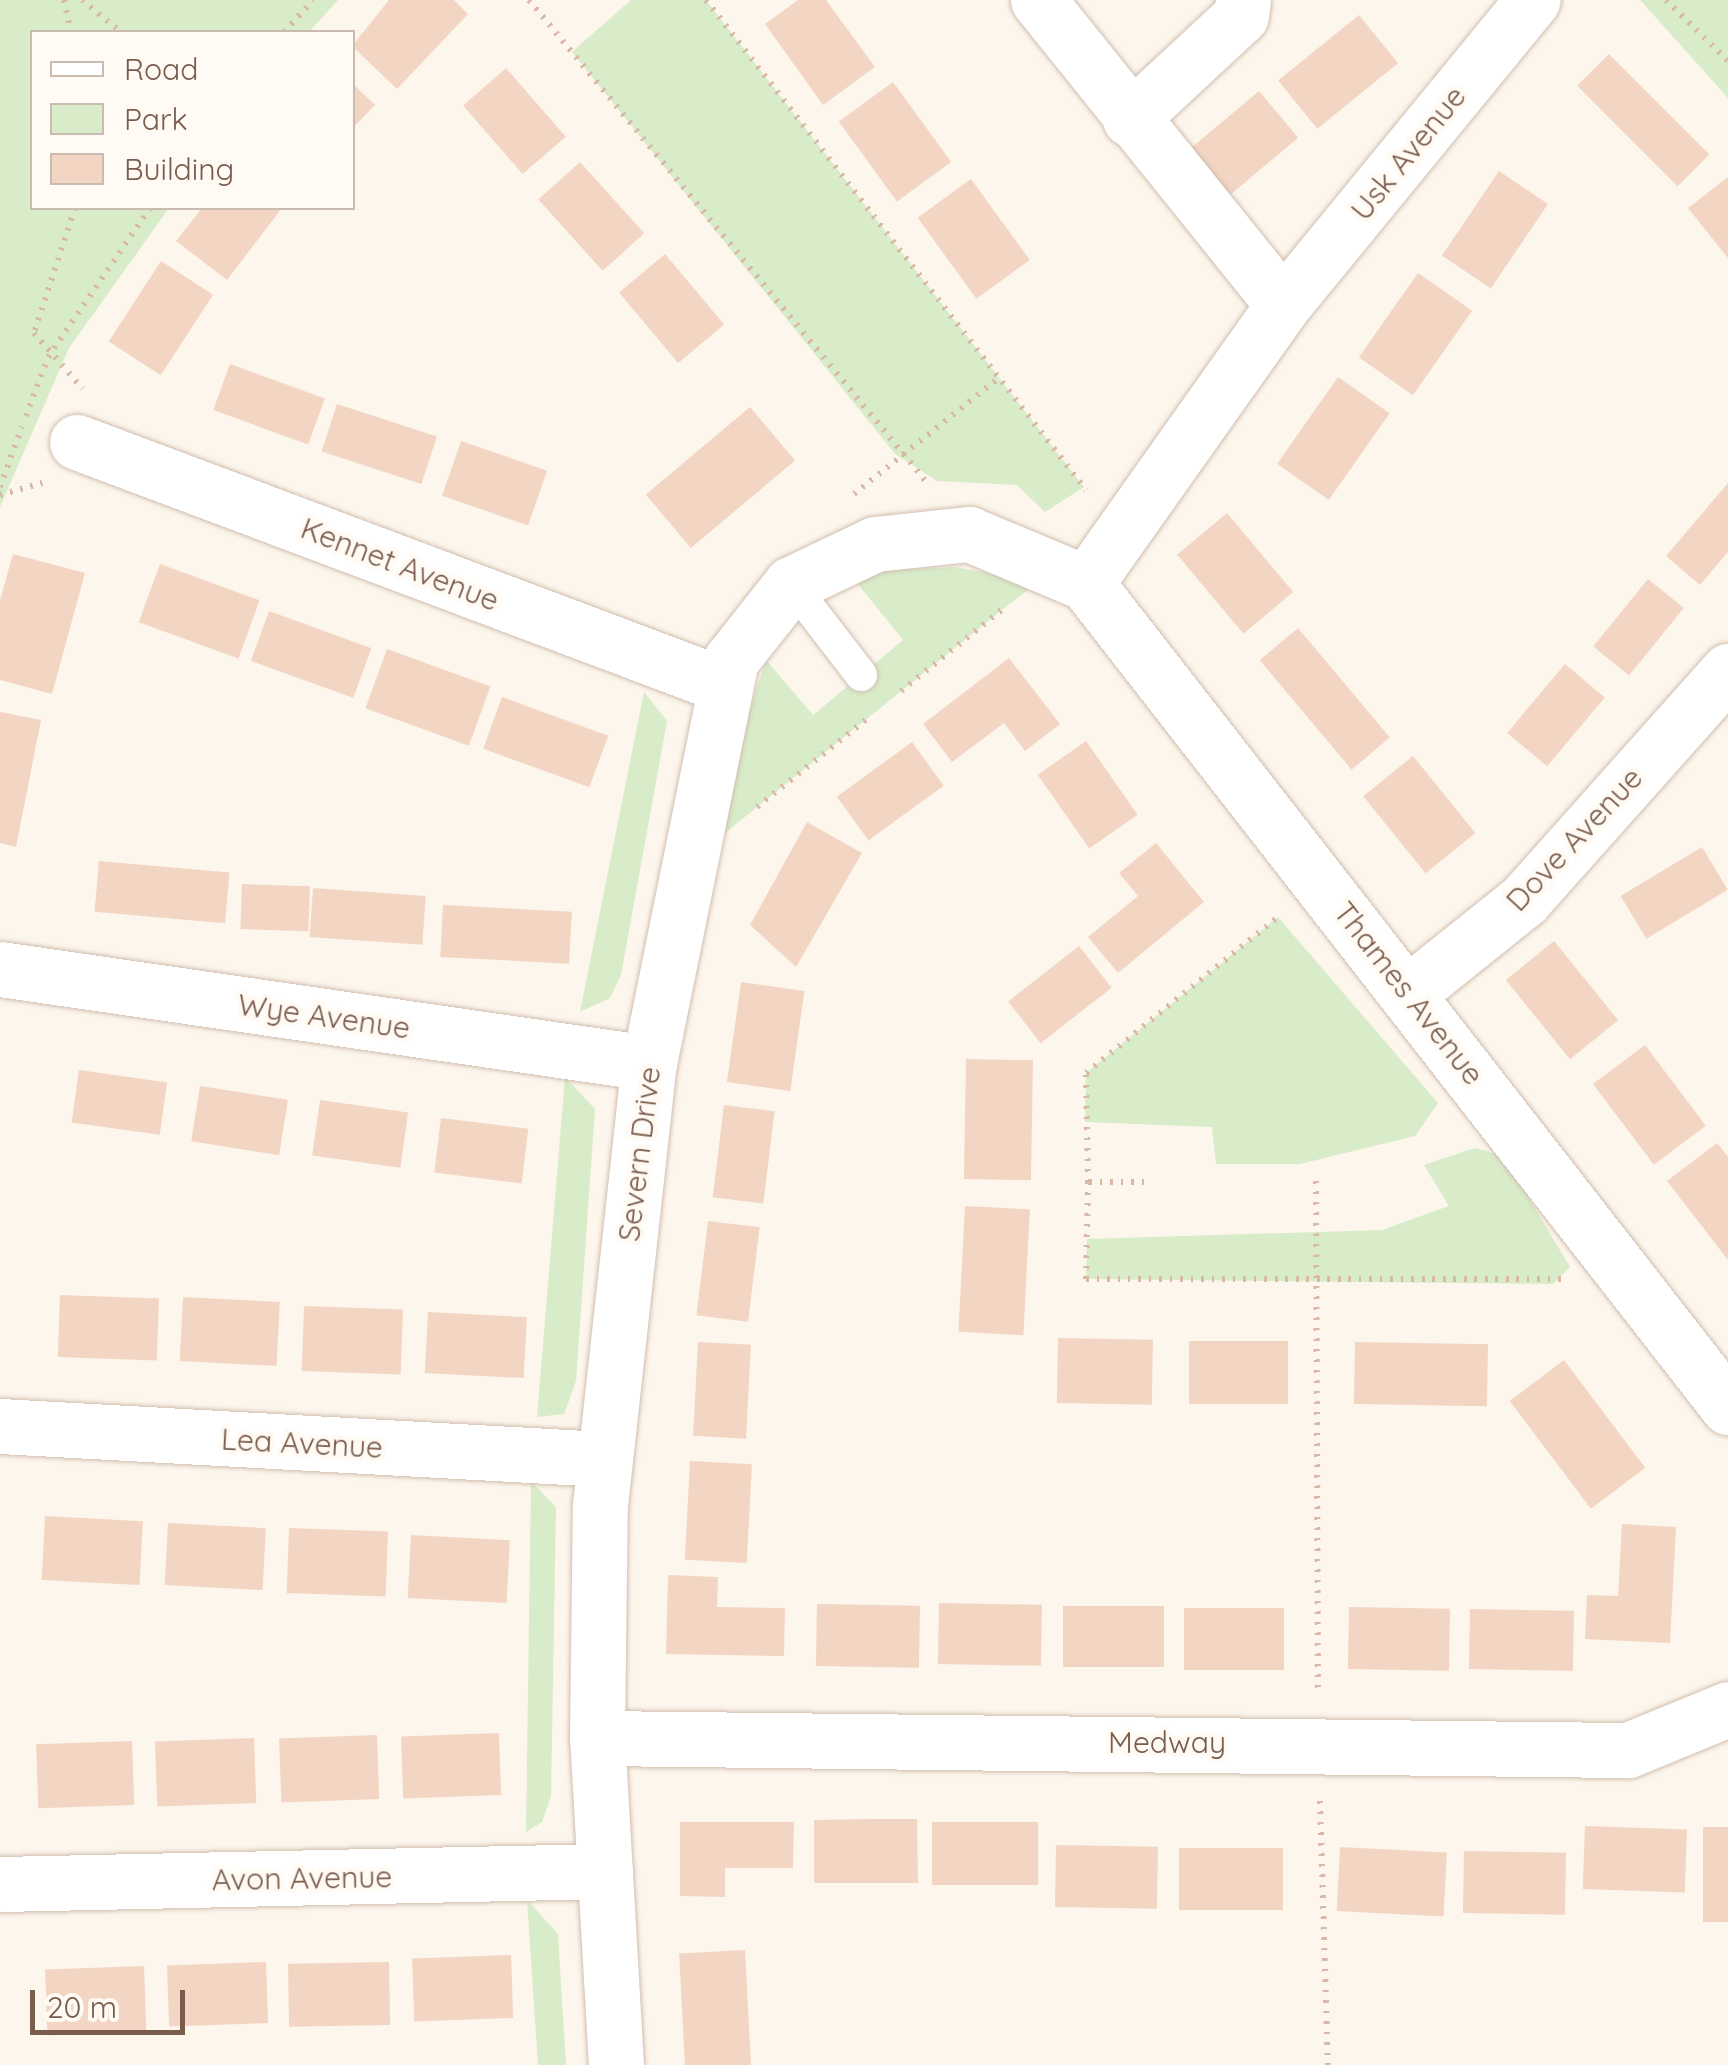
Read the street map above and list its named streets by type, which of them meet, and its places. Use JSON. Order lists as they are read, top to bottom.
{
  "streets": {
    "street": [
      "Usk Avenue",
      "Kennet Avenue",
      "Dove Avenue",
      "Thames Avenue",
      "Wye Avenue",
      "Severn Drive",
      "Lea Avenue",
      "Medway",
      "Avon Avenue"
    ]
  },
  "crossings": [
    ["Usk Avenue", "Thames Avenue"],
    ["Usk Avenue", "Severn Drive"],
    ["Kennet Avenue", "Severn Drive"],
    ["Dove Avenue", "Thames Avenue"],
    ["Thames Avenue", "Severn Drive"],
    ["Wye Avenue", "Severn Drive"],
    ["Severn Drive", "Lea Avenue"],
    ["Severn Drive", "Medway"],
    ["Severn Drive", "Avon Avenue"]
  ],
  "legend": ["Road", "Park", "Building"],
  "scale_bar": "20 m"
}
